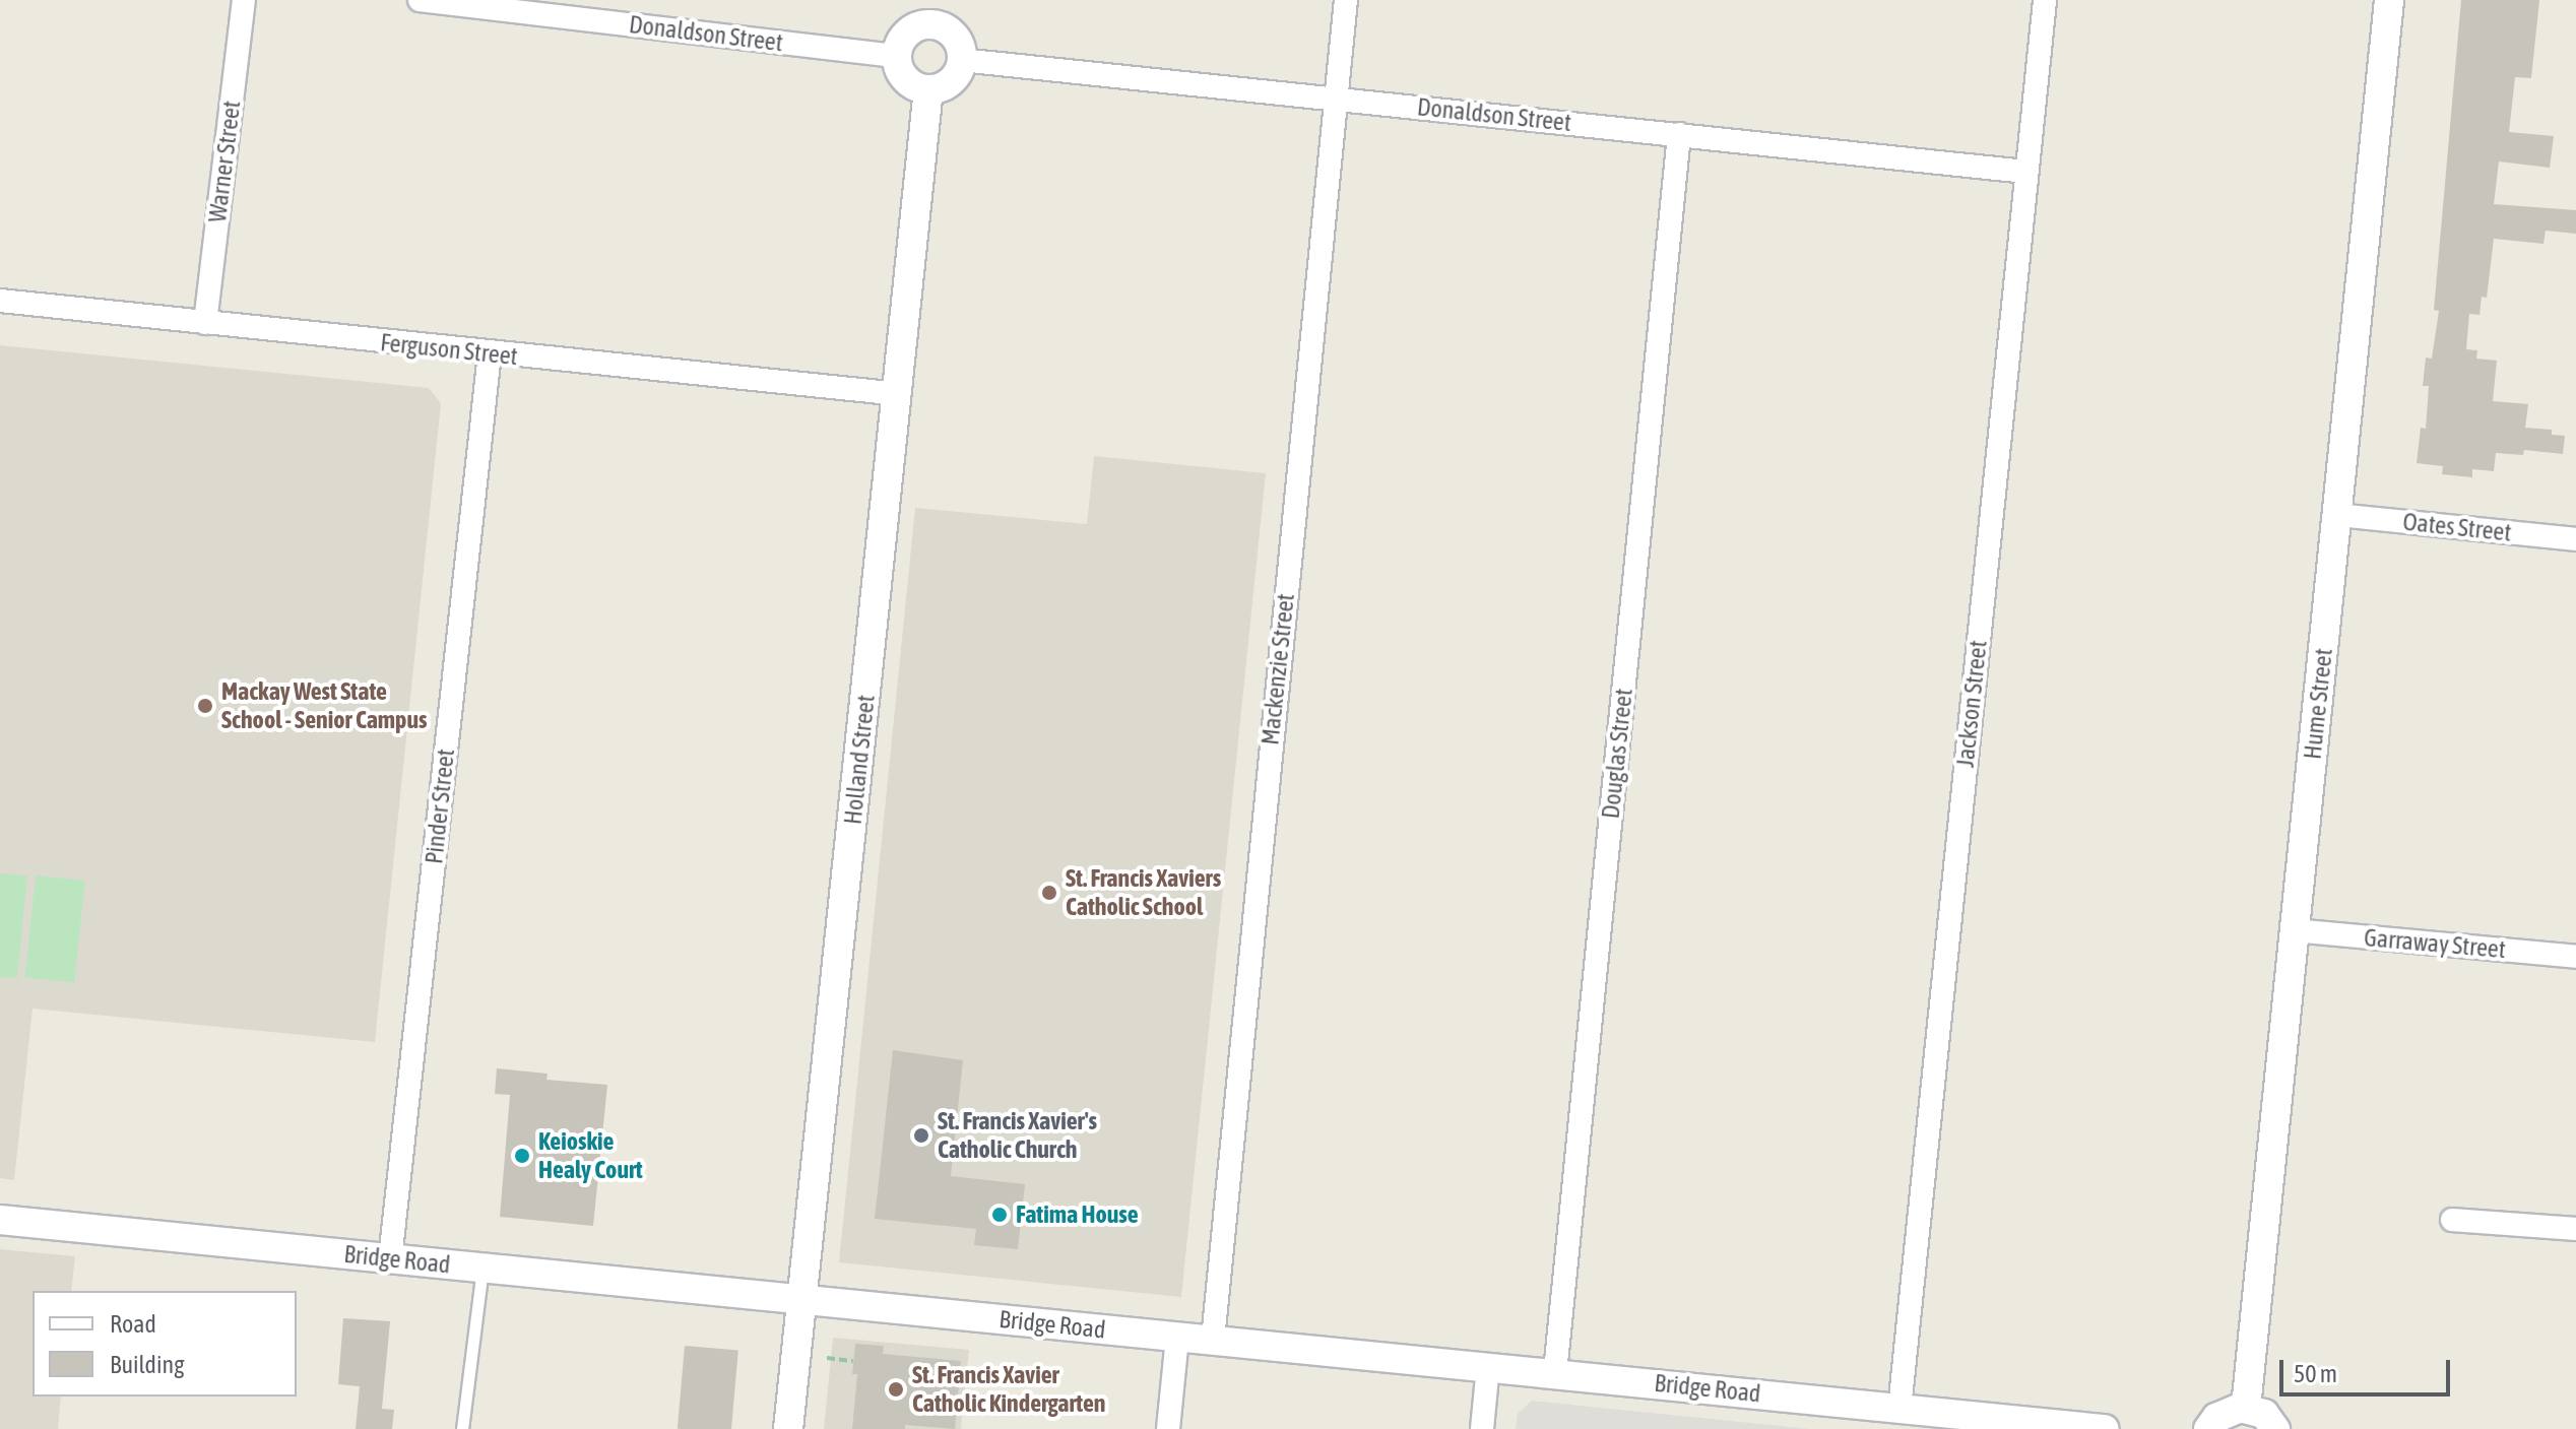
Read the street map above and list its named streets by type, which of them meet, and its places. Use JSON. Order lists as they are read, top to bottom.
{
  "streets": {
    "street": [
      "Donaldson Street",
      "Warner Street",
      "Ferguson Street",
      "Oates Street",
      "Mackenzie Street",
      "Jackson Street",
      "Hume Street",
      "Douglas Street",
      "Holland Street",
      "Pinder Street",
      "Garraway Street",
      "Bridge Road"
    ]
  },
  "crossings": [
    ["Donaldson Street", "Mackenzie Street"],
    ["Donaldson Street", "Jackson Street"],
    ["Donaldson Street", "Douglas Street"],
    ["Donaldson Street", "Holland Street"],
    ["Warner Street", "Ferguson Street"],
    ["Ferguson Street", "Holland Street"],
    ["Ferguson Street", "Pinder Street"],
    ["Oates Street", "Hume Street"],
    ["Mackenzie Street", "Bridge Road"],
    ["Jackson Street", "Bridge Road"],
    ["Hume Street", "Garraway Street"],
    ["Douglas Street", "Bridge Road"],
    ["Holland Street", "Bridge Road"],
    ["Pinder Street", "Bridge Road"]
  ],
  "places": [
    "Mackay West State School - Senior Campus",
    "St. Francis Xaviers Catholic School",
    "St. Francis Xavier's Catholic Church",
    "Keioskie Healy Court",
    "Fatima House",
    "St. Francis Xavier Catholic Kindergarten"
  ],
  "legend": ["Road", "Building"],
  "scale_bar": "50 m"
}
